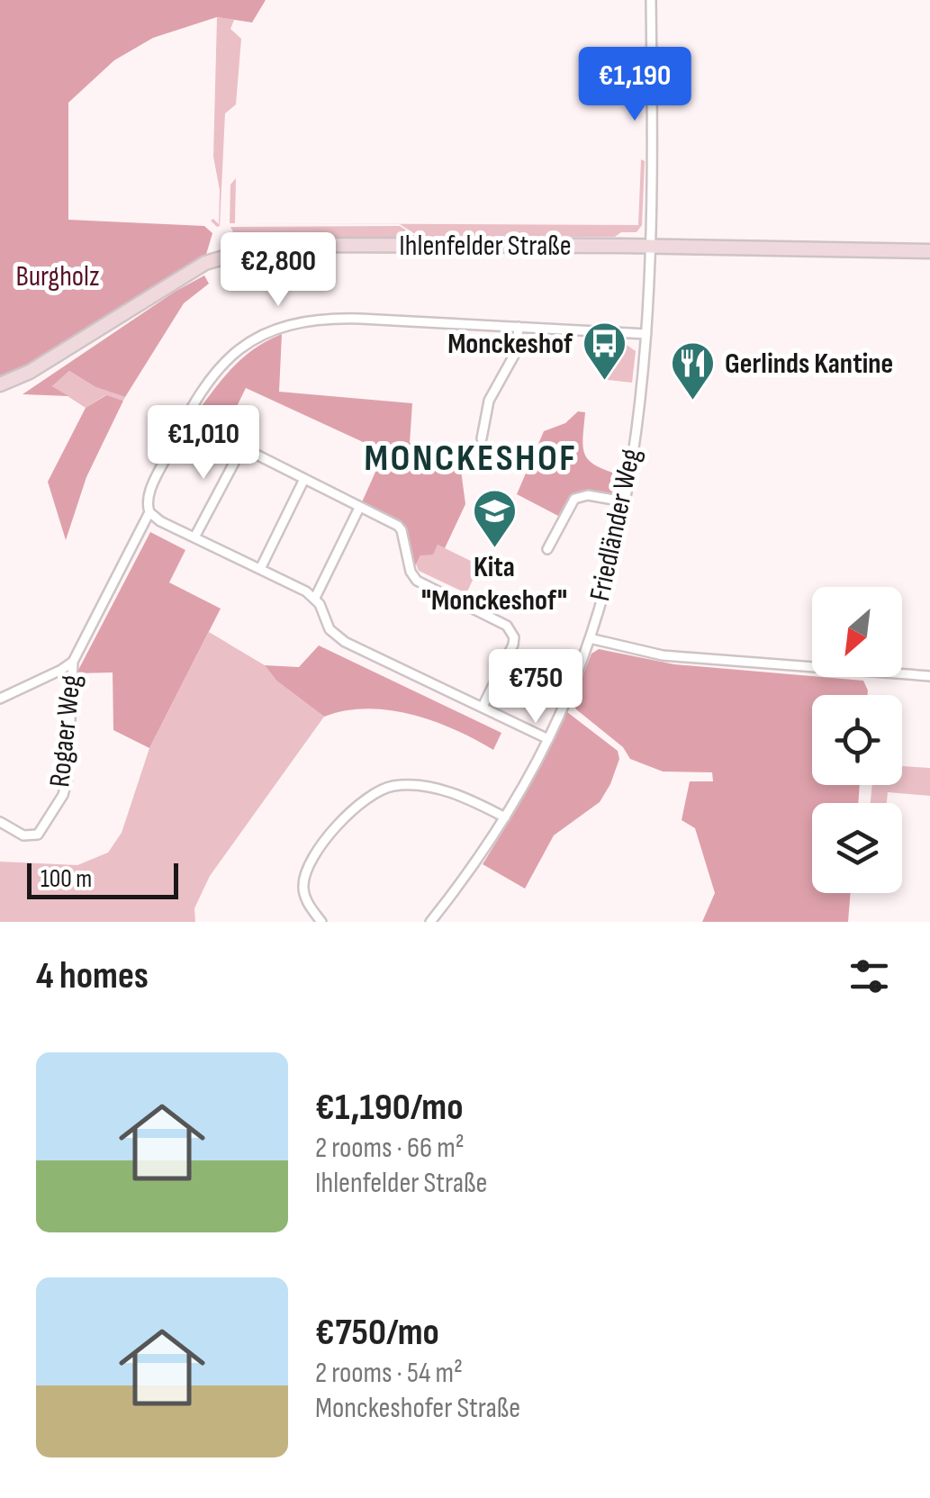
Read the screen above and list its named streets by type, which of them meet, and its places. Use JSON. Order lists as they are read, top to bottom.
{
  "streets": {
    "main road": ["Ihlenfelder Straße"],
    "street": ["Friedländer Weg", "Rogaer Weg"]
  },
  "crossings": [
    ["Ihlenfelder Straße", "Friedländer Weg"]
  ],
  "districts": ["MONCKESHOF"],
  "parks": ["Burgholz"],
  "places": {
    "bus stop": ["Monckeshof"],
    "restaurant": ["Gerlinds Kantine"],
    "school or university": ["Kita \"Monckeshof\""]
  },
  "scale_bar": "100 m",
  "north": "bottom left",
  "page": {
    "price": [
      "€1,190",
      "€2,800",
      "€1,010",
      "€750"
    ],
    "scale": "100 m",
    "heading": "4 homes",
    "list": [
      {
        "name": "€1,190/mo",
        "note": "2 rooms · 66 m² · Ihlenfelder Straße"
      },
      {
        "name": "€750/mo",
        "note": "2 rooms · 54 m² · Monckeshofer Straße"
      }
    ]
  }
}
